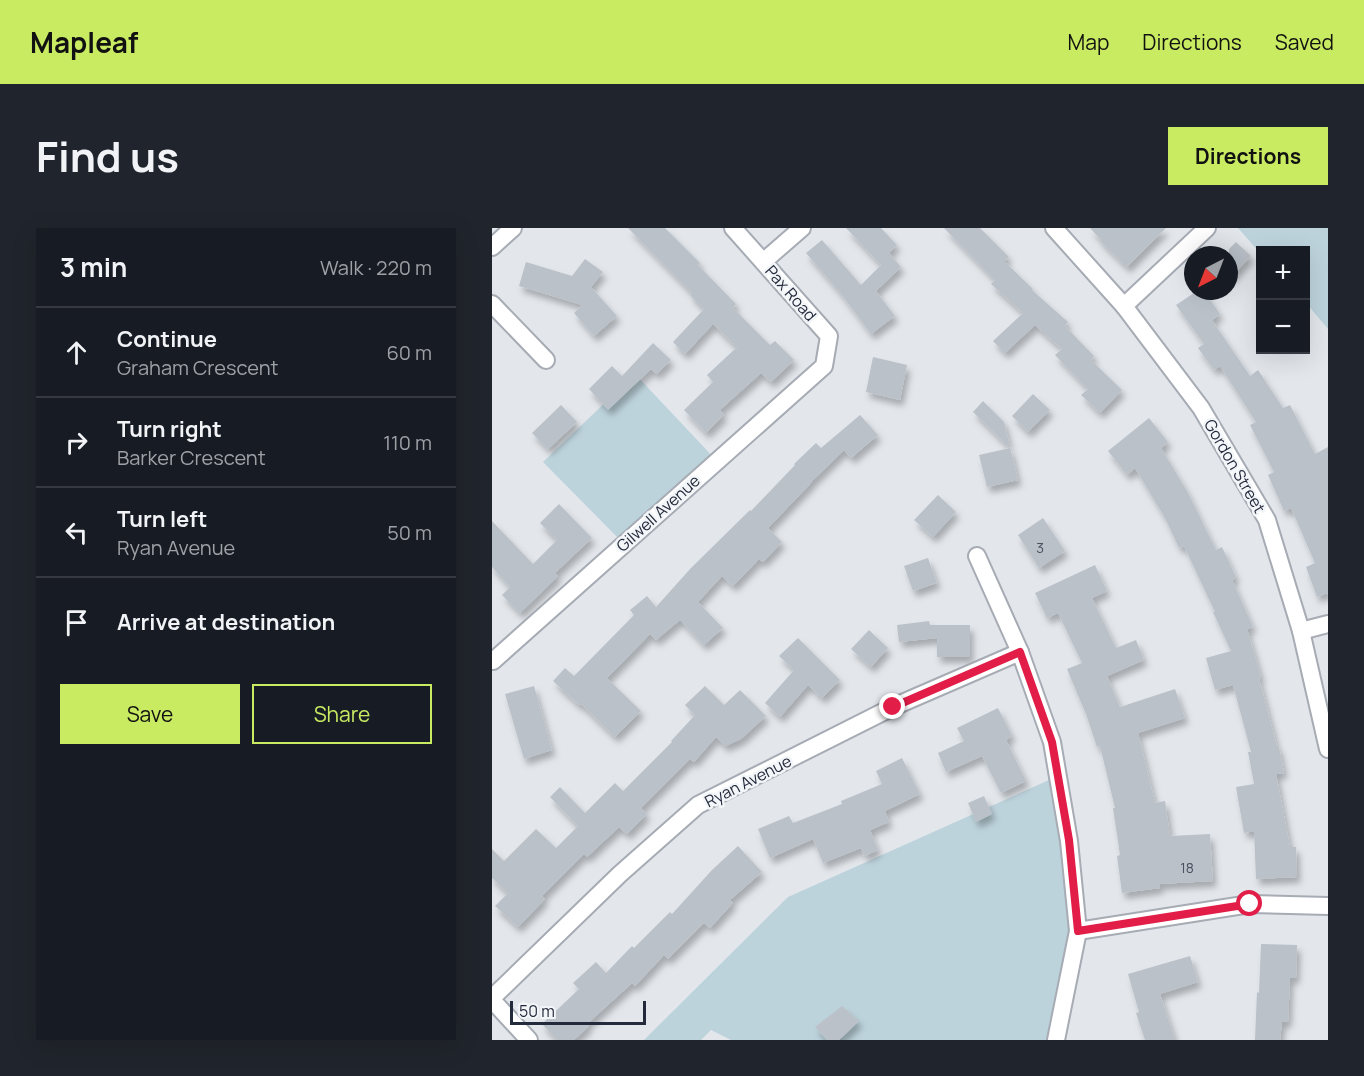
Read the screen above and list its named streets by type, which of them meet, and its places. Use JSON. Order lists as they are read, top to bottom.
{
  "streets": {
    "street": [
      "Pax Road",
      "Gordon Street",
      "Gilwell Avenue",
      "Ryan Avenue"
    ]
  },
  "crossings": [
    ["Pax Road", "Gilwell Avenue"]
  ],
  "house_numbers": ["3", "18"],
  "scale_bar": "50 m",
  "north": "bottom left",
  "page": {
    "header": "Mapleaf",
    "nav": ["Map", "Directions", "Saved"],
    "title": "Find us",
    "buttons": [
      "Directions",
      ["Save", "Share"]
    ],
    "heading": ["3 min", "Walk · 220 m"],
    "map_buttons": ["+", "−"],
    "list": [
      ["Continue", "Graham Crescent", "60 m"],
      ["Turn right", "Barker Crescent", "110 m"],
      ["Turn left", "Ryan Avenue", "50 m"],
      "Arrive at destination"
    ],
    "scale": "50 m"
  }
}
